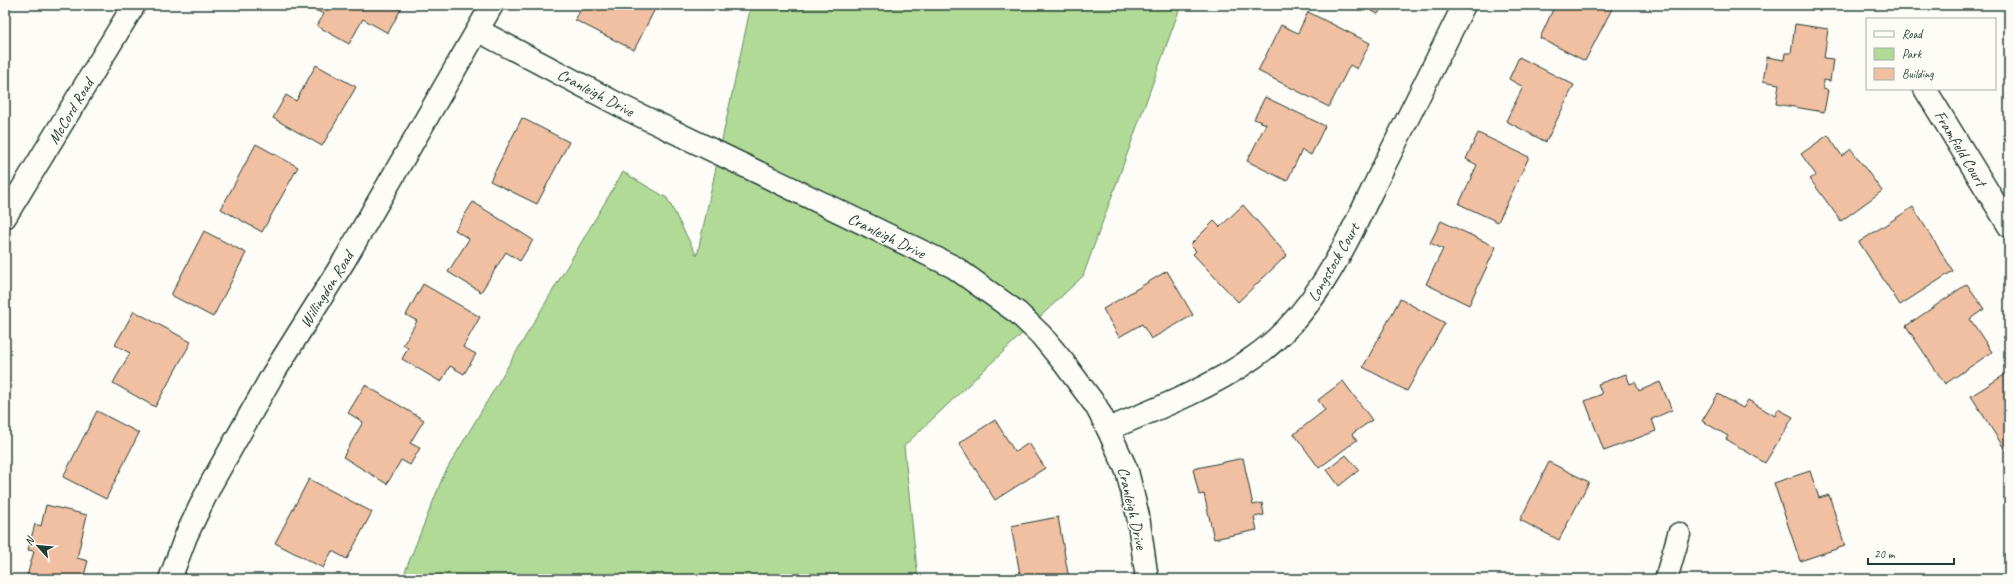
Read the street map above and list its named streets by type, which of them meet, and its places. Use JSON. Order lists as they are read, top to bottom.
{
  "streets": {
    "street": [
      "Cranleigh Drive",
      "McCord Road",
      "Framfield Court",
      "Longstock Court",
      "Willingdon Road"
    ]
  },
  "crossings": [
    ["Cranleigh Drive", "Longstock Court"],
    ["Cranleigh Drive", "Willingdon Road"]
  ],
  "legend": ["Road", "Park", "Building"],
  "scale_bar": "20 m",
  "north": "top left"
}
